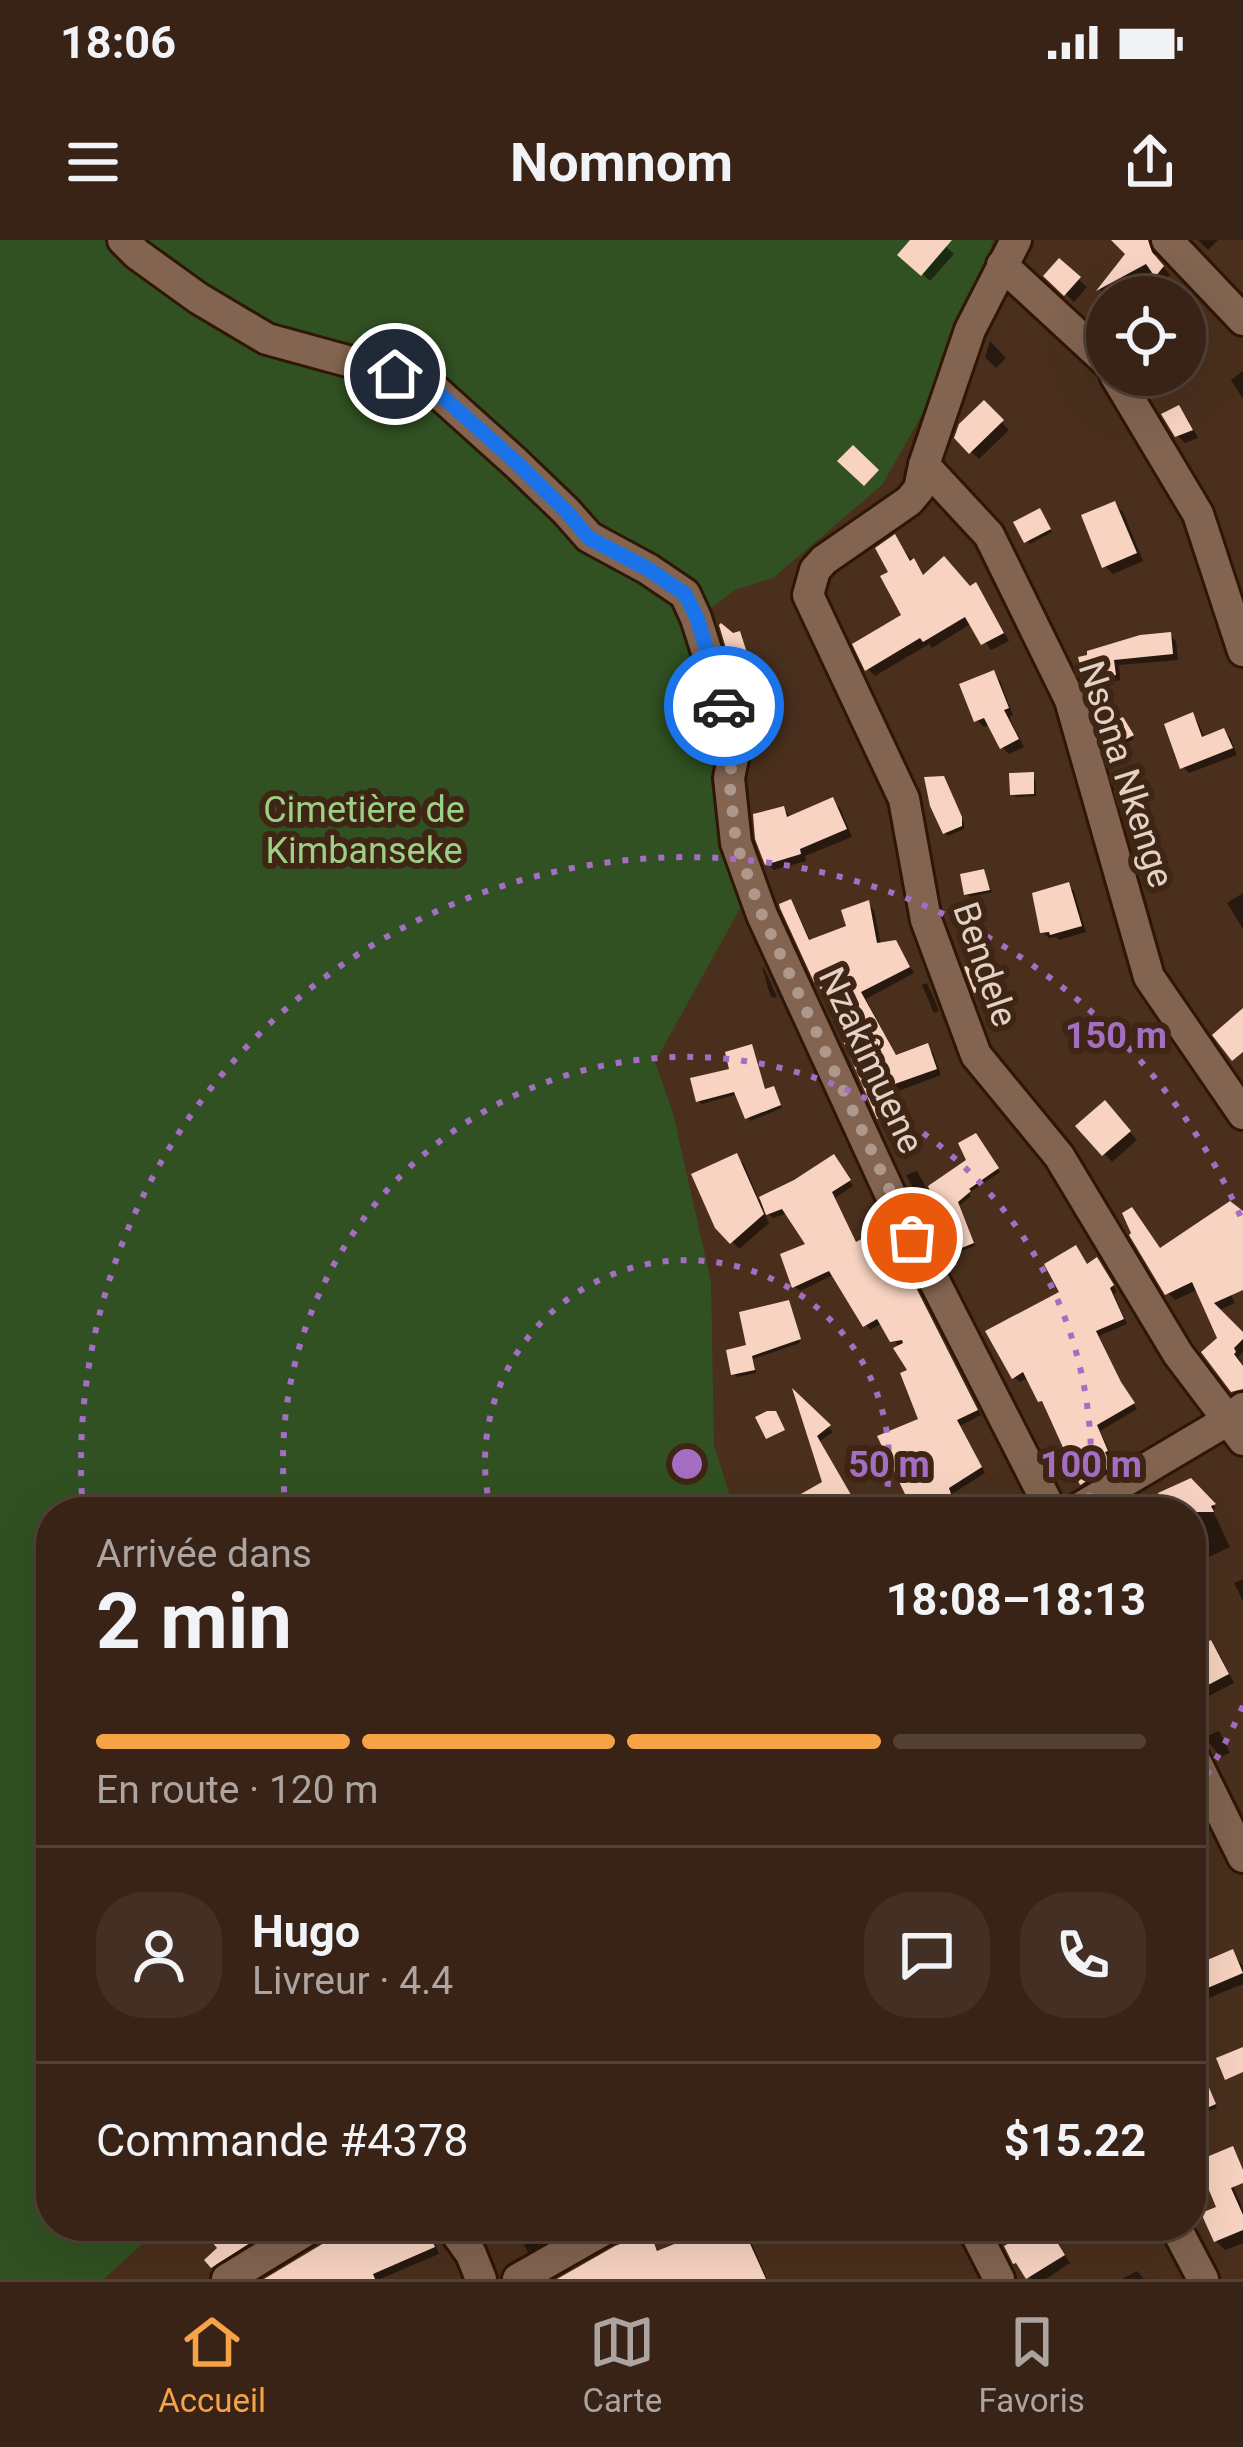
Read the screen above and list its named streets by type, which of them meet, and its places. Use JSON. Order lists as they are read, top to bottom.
{
  "streets": {
    "street": ["Nsona Nkenge", "Bendele", "Nzakimuene"]
  },
  "crossings": [
    ["Nsona Nkenge", "Bendele"]
  ],
  "parks": ["Cimetière de Kimbanseke"],
  "page": {
    "status": "18:06",
    "header": "Nomnom",
    "heading": ["2 min", "Arrivée dans", "18:08–18:13"],
    "panel": [
      "Hugo",
      "Livreur · 4.4",
      "Commande #4378",
      "$15.22"
    ],
    "bar": "En route · 120 m",
    "tabs": ["Accueil", "Carte", "Favoris"]
  },
  "rings": ["150 m", "50 m", "100 m"]
}
